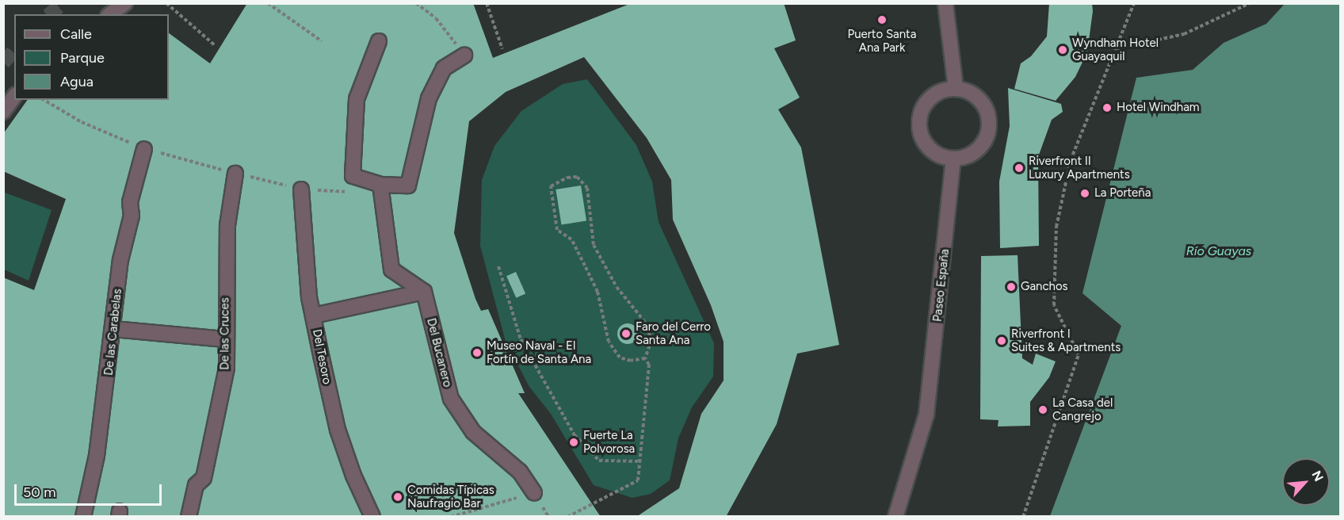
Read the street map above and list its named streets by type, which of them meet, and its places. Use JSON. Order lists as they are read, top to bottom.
{
  "streets": {
    "street": [
      "Paseo España",
      "De las Carabelas",
      "De las Cruces",
      "Del Bucanero",
      "Del Tesoro"
    ]
  },
  "water": ["Río Guayas"],
  "places": [
    "Puerto Santa Ana Park",
    "Wyndham Hotel Guayaquil",
    "Hotel Windham",
    "Riverfront II Luxury Apartments",
    "La Porteña",
    "Ganchos",
    "Faro del Cerro Santa Ana",
    "Riverfront I Suites & Apartments",
    "Museo Naval - El Fortín de Santa Ana",
    "La Casa del Cangrejo",
    "Fuerte La Polvorosa",
    "Comidas Típicas Naufragio Bar"
  ],
  "legend": ["Calle", "Parque", "Agua"],
  "scale_bar": "50 m",
  "north": "top right"
}
